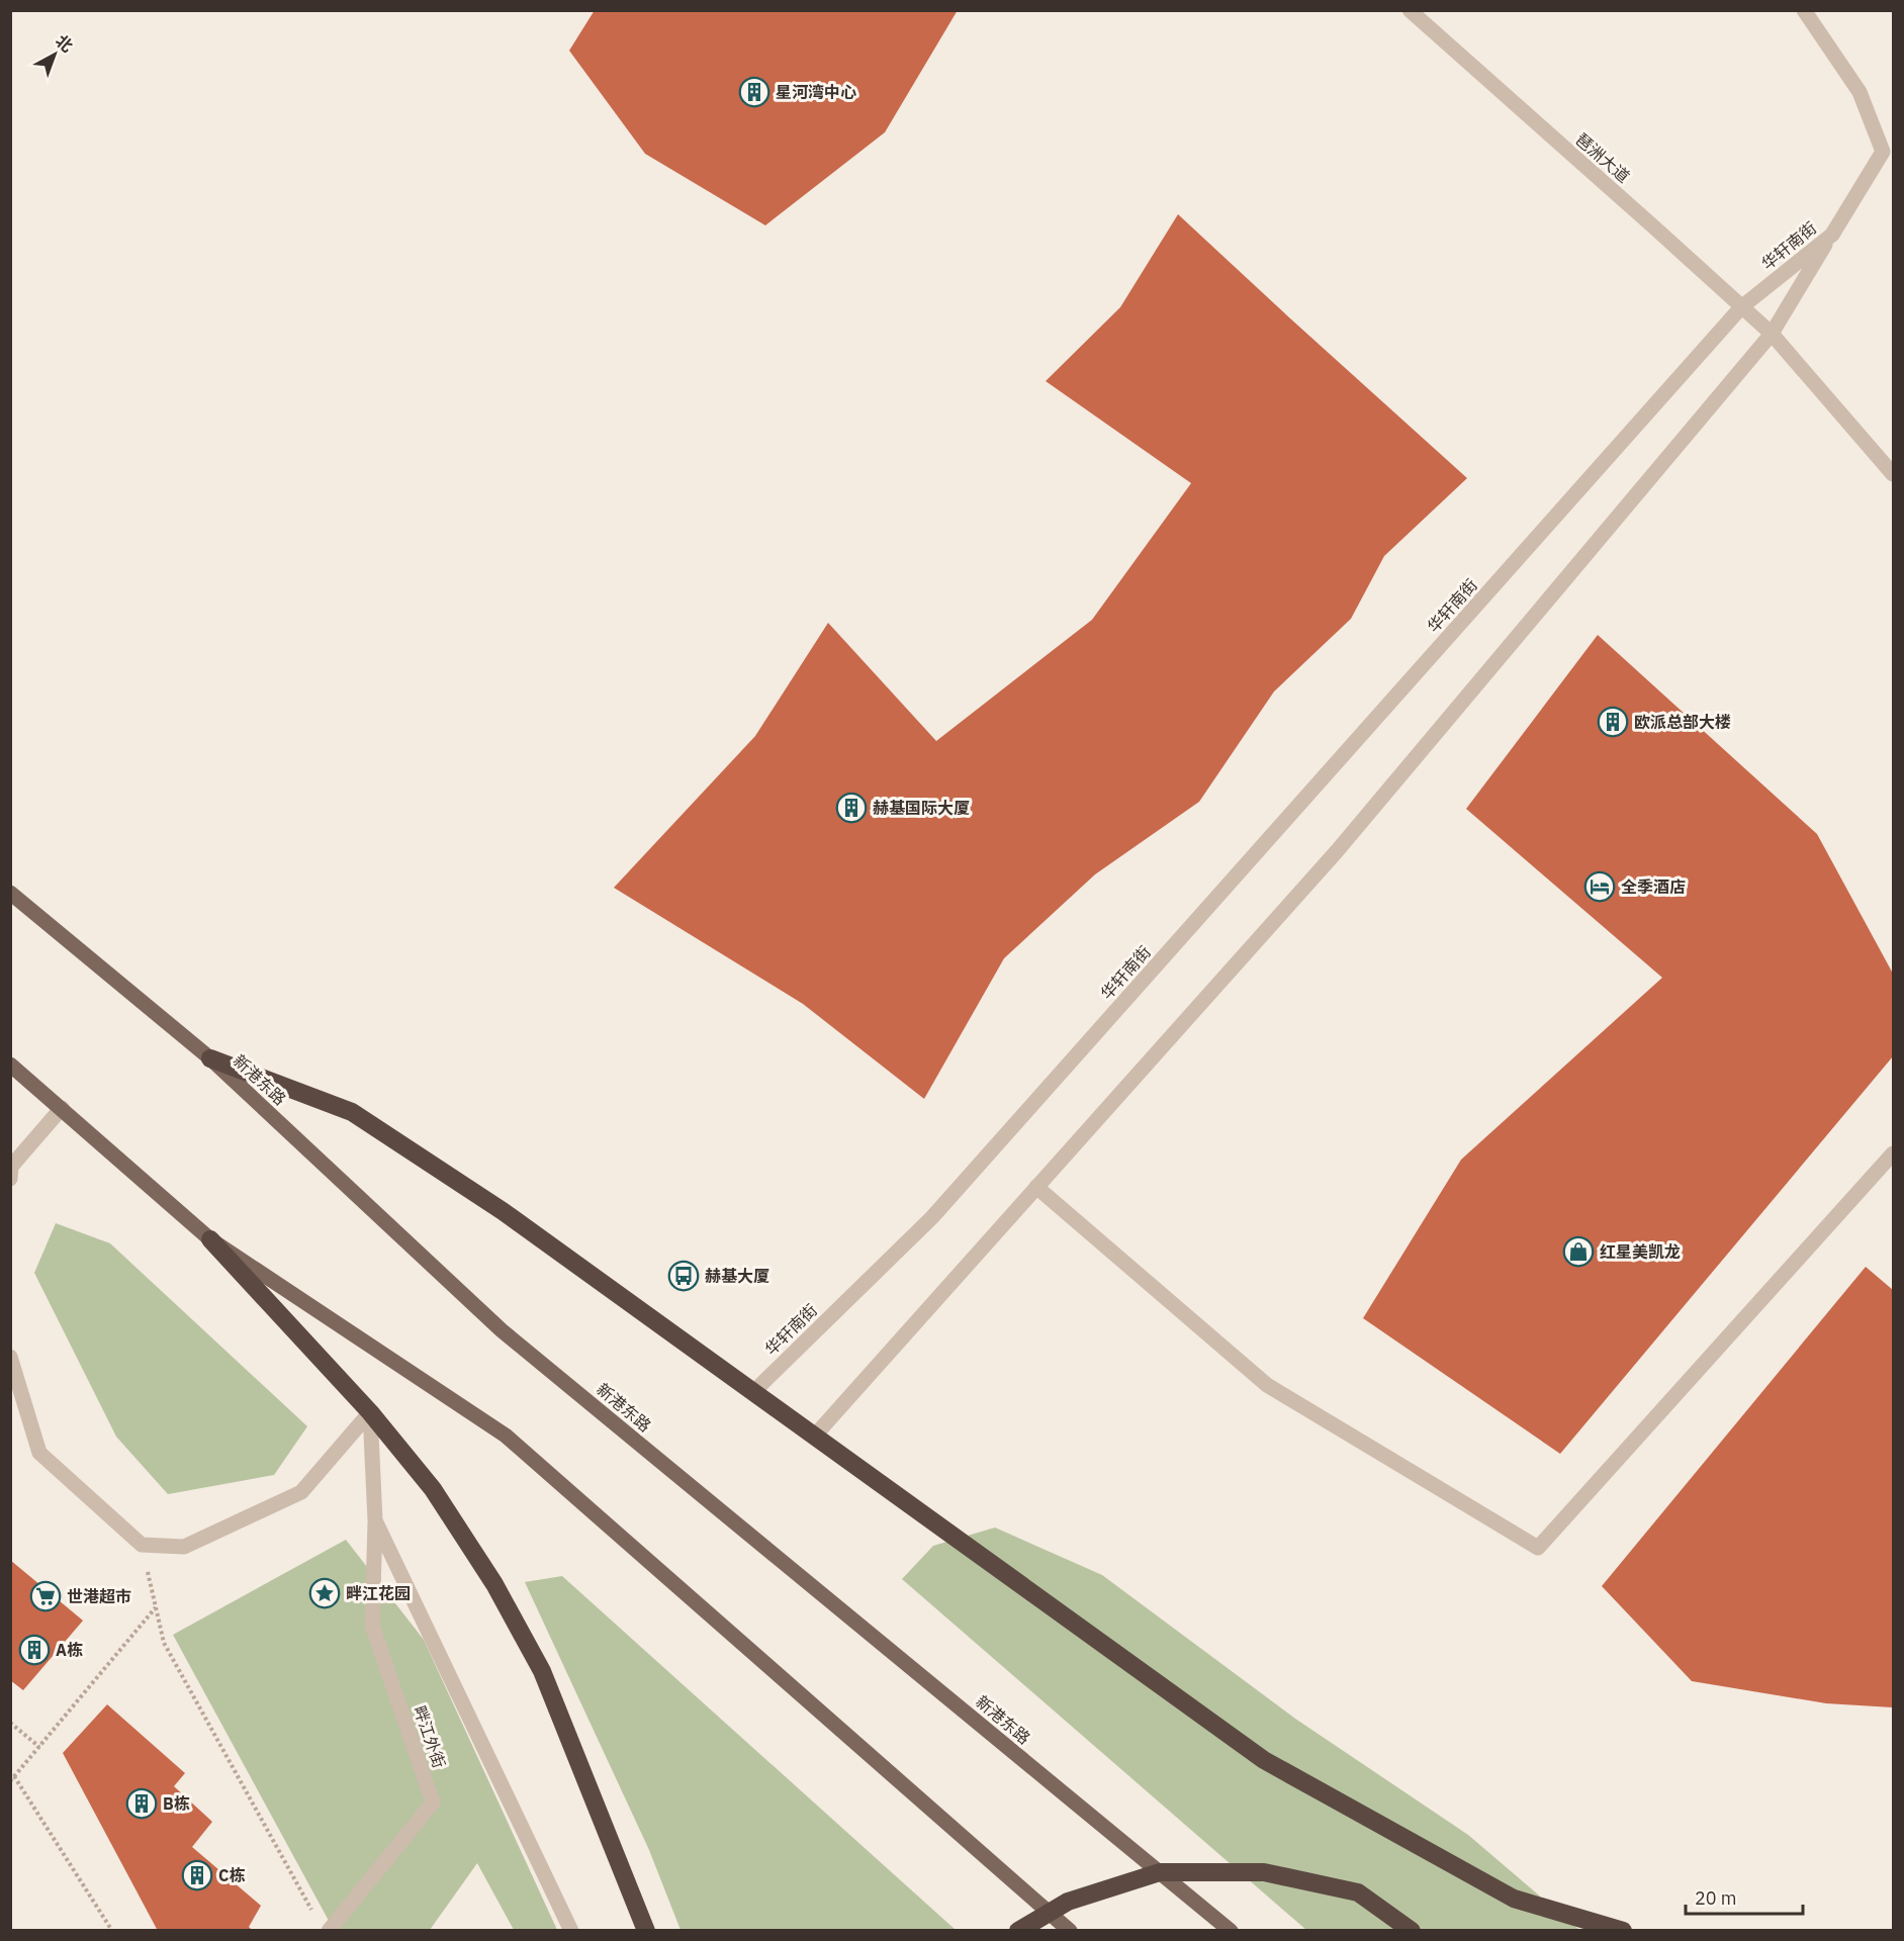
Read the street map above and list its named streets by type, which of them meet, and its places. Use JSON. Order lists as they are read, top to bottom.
{
  "streets": {
    "main road": ["新港东路"],
    "street": ["琶洲大道", "华轩南街", "畔江外街"]
  },
  "crossings": [
    ["琶洲大道", "华轩南街"]
  ],
  "places": {
    "building": [
      "星河湾中心",
      "欧派总部大楼",
      "赫基国际大厦",
      "A栋",
      "B栋",
      "C栋"
    ],
    "hotel": ["全季酒店"],
    "shop": ["红星美凯龙"],
    "bus stop": ["赫基大厦"],
    "place": ["畔江花园"],
    "supermarket": ["世港超市"]
  },
  "scale_bar": "20 m",
  "north": "top right"
}
